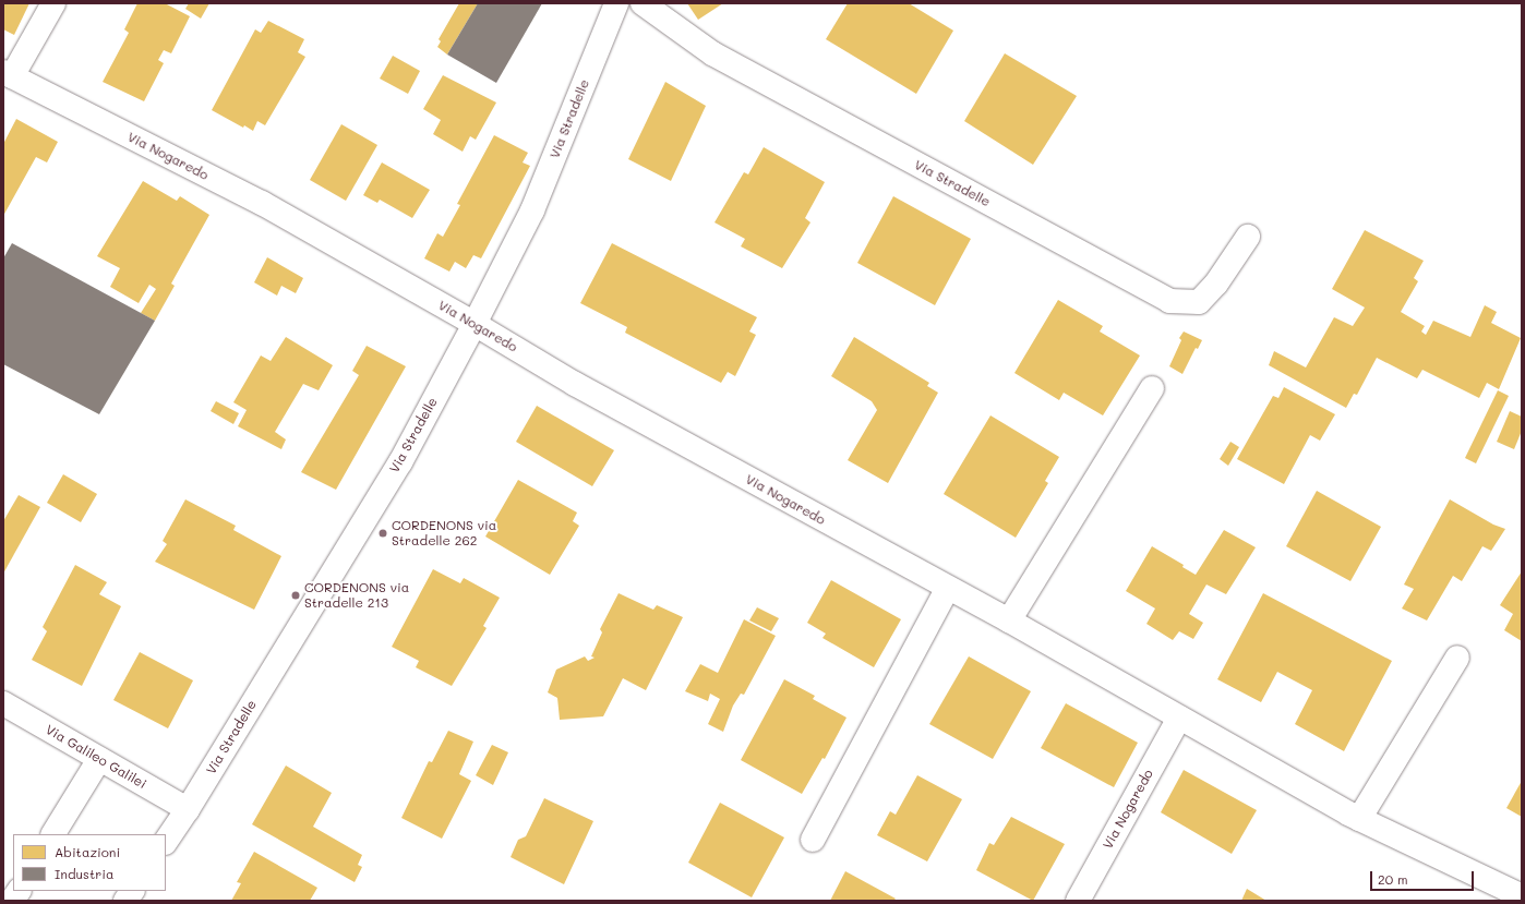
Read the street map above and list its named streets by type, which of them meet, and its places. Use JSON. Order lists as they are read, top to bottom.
{
  "streets": {
    "street": ["Via Stradelle", "Via Nogaredo", "Via Galileo Galilei"]
  },
  "crossings": [
    ["Via Stradelle", "Via Nogaredo"],
    ["Via Stradelle", "Via Galileo Galilei"]
  ],
  "places": ["CORDENONS via Stradelle 262", "CORDENONS via Stradelle 213"],
  "legend": ["Abitazioni", "Industria"],
  "scale_bar": "20 m"
}
